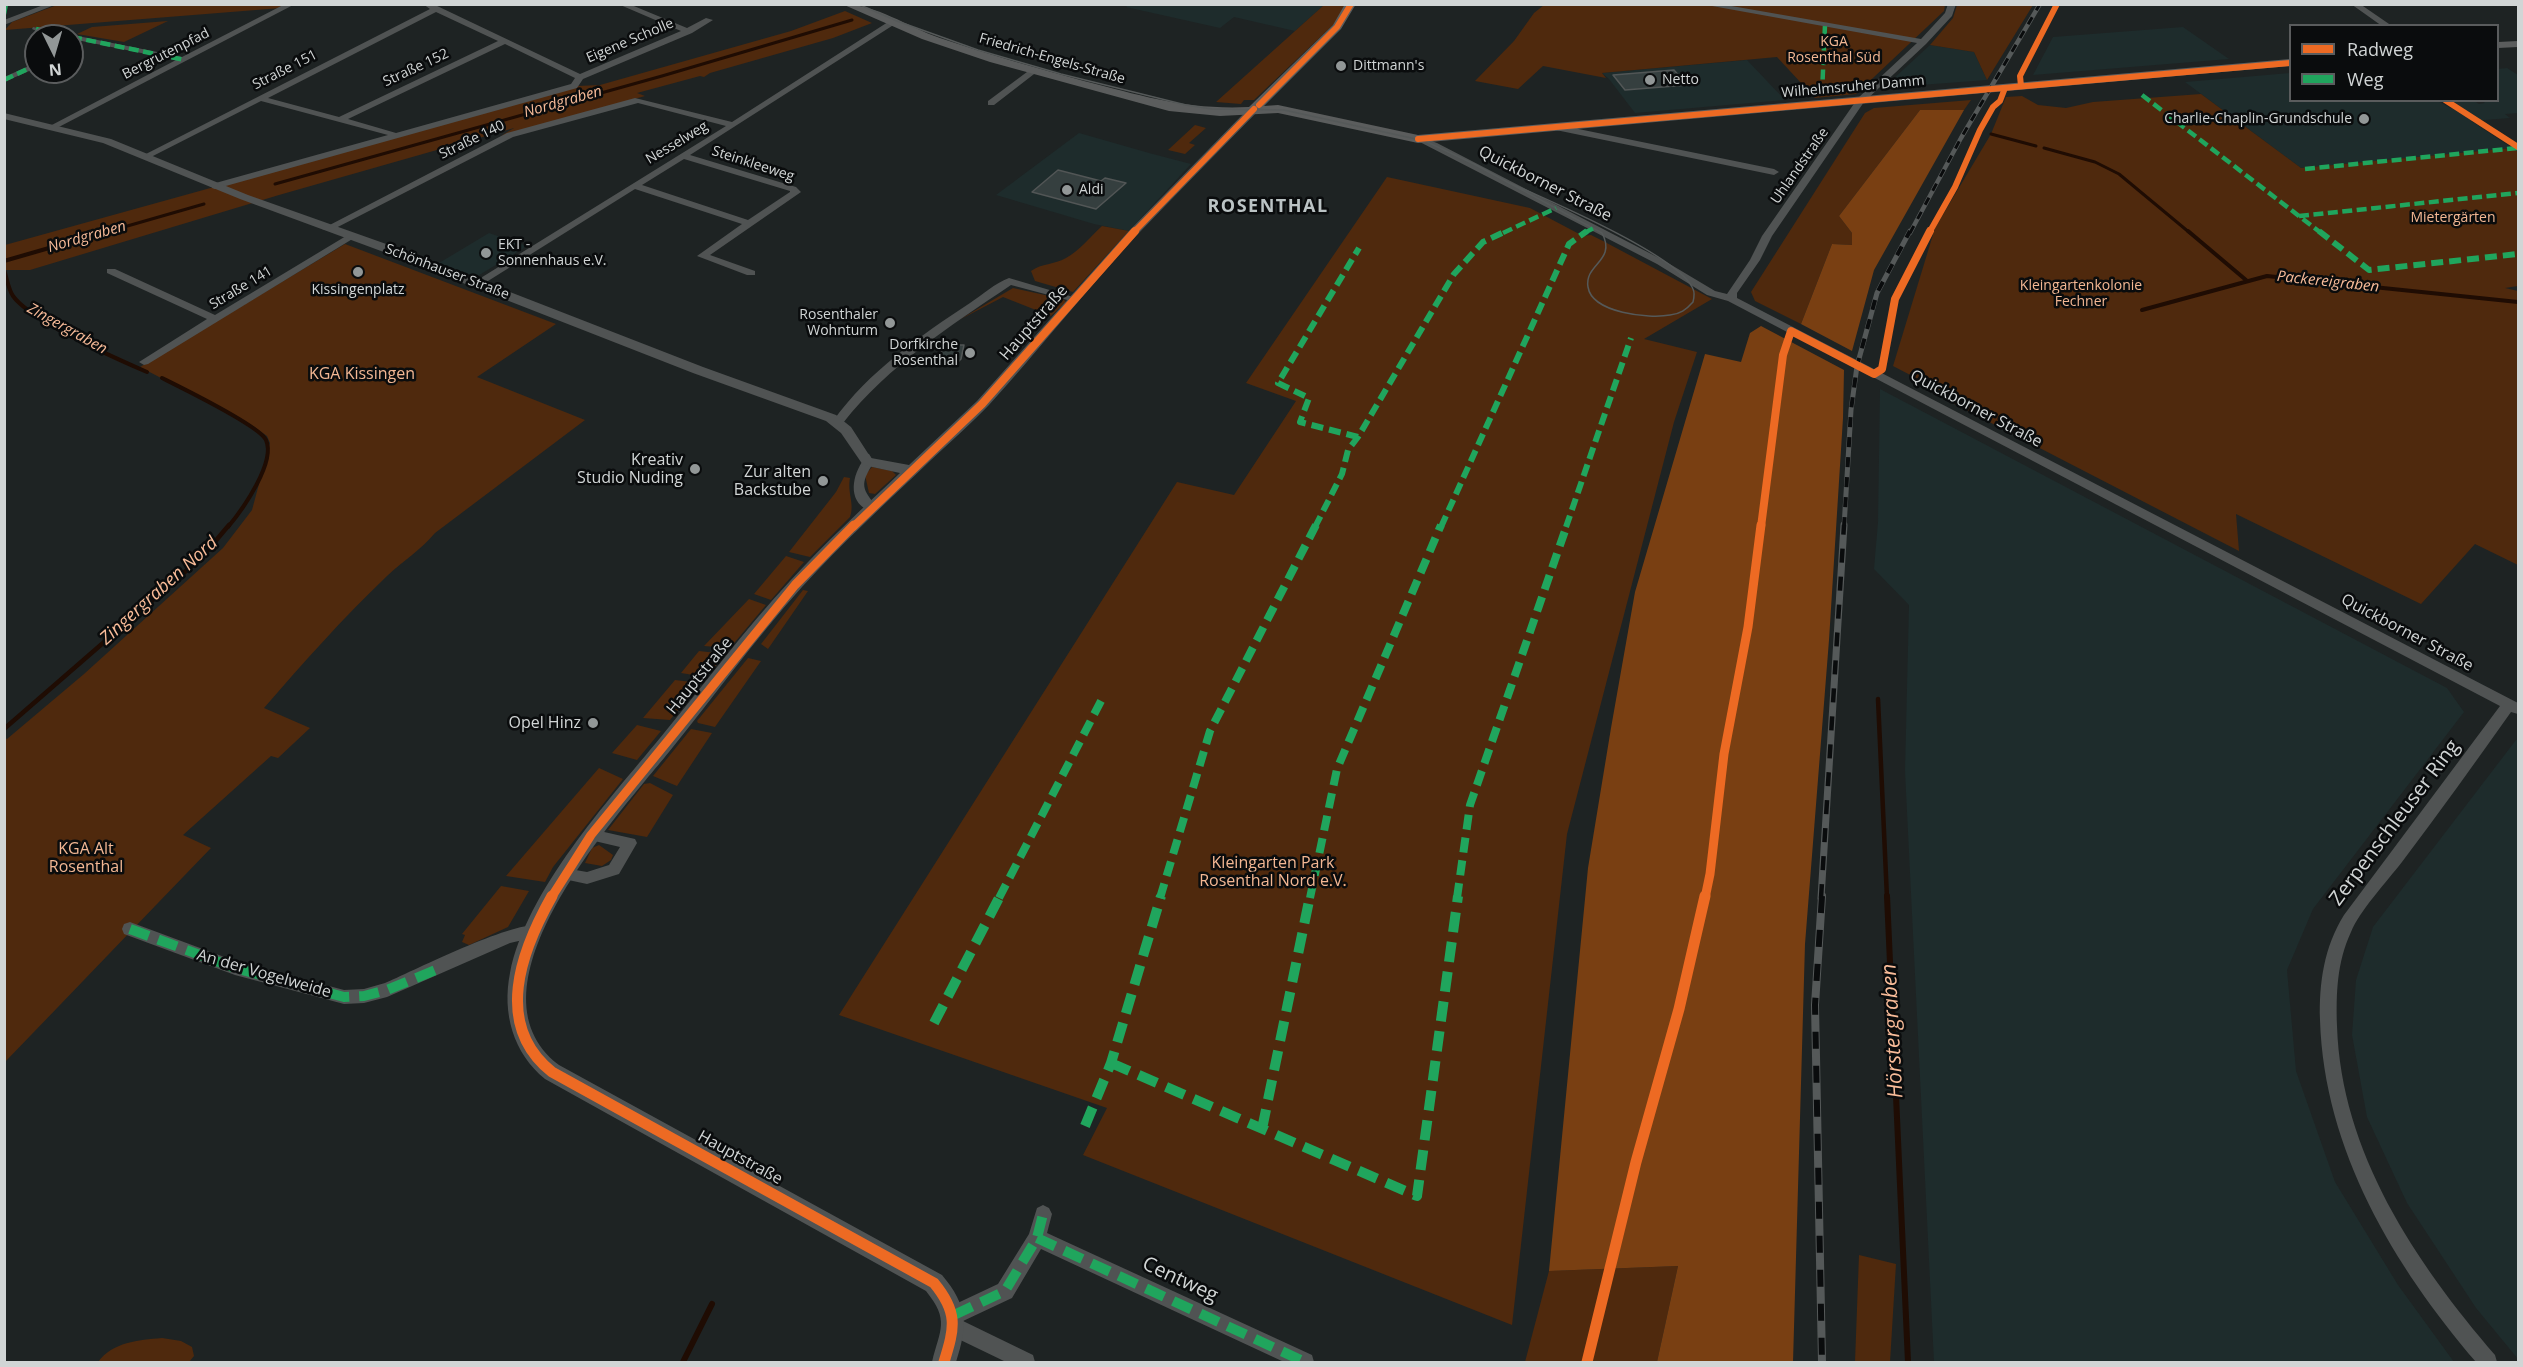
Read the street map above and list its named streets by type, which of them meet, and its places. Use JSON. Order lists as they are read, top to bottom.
{
  "streets": {
    "main road": ["Friedrich-Engels-Straße", "Wilhelmsruher Damm", "Hauptstraße"],
    "street": [
      "Eigene Scholle",
      "Bergrutenpfad",
      "Straße 152",
      "Straße 151",
      "Straße 140",
      "Nesselweg",
      "Steinkleeweg",
      "Uhlandstraße",
      "Quickborner Straße",
      "Schönhauser Straße",
      "Straße 141",
      "Zerpenschleuser Ring",
      "An der Vogelweide",
      "Centweg"
    ]
  },
  "crossings": [
    ["Bergrutenpfad", "Schönhauser Straße"],
    ["Friedrich-Engels-Straße", "Wilhelmsruher Damm"],
    ["Friedrich-Engels-Straße", "Nesselweg"],
    ["Friedrich-Engels-Straße", "Hauptstraße"],
    ["Straße 151", "Schönhauser Straße"],
    ["Wilhelmsruher Damm", "Uhlandstraße"],
    ["Wilhelmsruher Damm", "Quickborner Straße"],
    ["Wilhelmsruher Damm", "Hauptstraße"],
    ["Straße 140", "Nesselweg"],
    ["Straße 140", "Schönhauser Straße"],
    ["Nesselweg", "Steinkleeweg"],
    ["Nesselweg", "Schönhauser Straße"],
    ["Uhlandstraße", "Quickborner Straße"],
    ["Quickborner Straße", "Zerpenschleuser Ring"],
    ["Schönhauser Straße", "Straße 141"],
    ["Schönhauser Straße", "Hauptstraße"],
    ["Hauptstraße", "An der Vogelweide"]
  ],
  "districts": ["ROSENTHAL"],
  "water": [
    "Nordgraben",
    "Packereigraben",
    "Zingergraben",
    "Zingergraben Nord",
    "Hörstergraben"
  ],
  "parks": [
    "KGA Rosenthal Süd",
    "Mietergärten",
    "Kleingartenkolonie Fechner",
    "KGA Kissingen",
    "KGA Alt Rosenthal",
    "Kleingarten Park Rosenthal Nord e.V."
  ],
  "places": [
    "Dittmann's",
    "Netto",
    "Charlie-Chaplin-Grundschule",
    "Aldi",
    "EKT - Sonnenhaus e.V.",
    "Kissingenplatz",
    "Rosenthaler Wohnturm",
    "Dorfkirche Rosenthal",
    "Kreativ Studio Nuding",
    "Zur alten Backstube",
    "Opel Hinz"
  ],
  "legend": ["Radweg", "Weg"],
  "north": "bottom"
}
